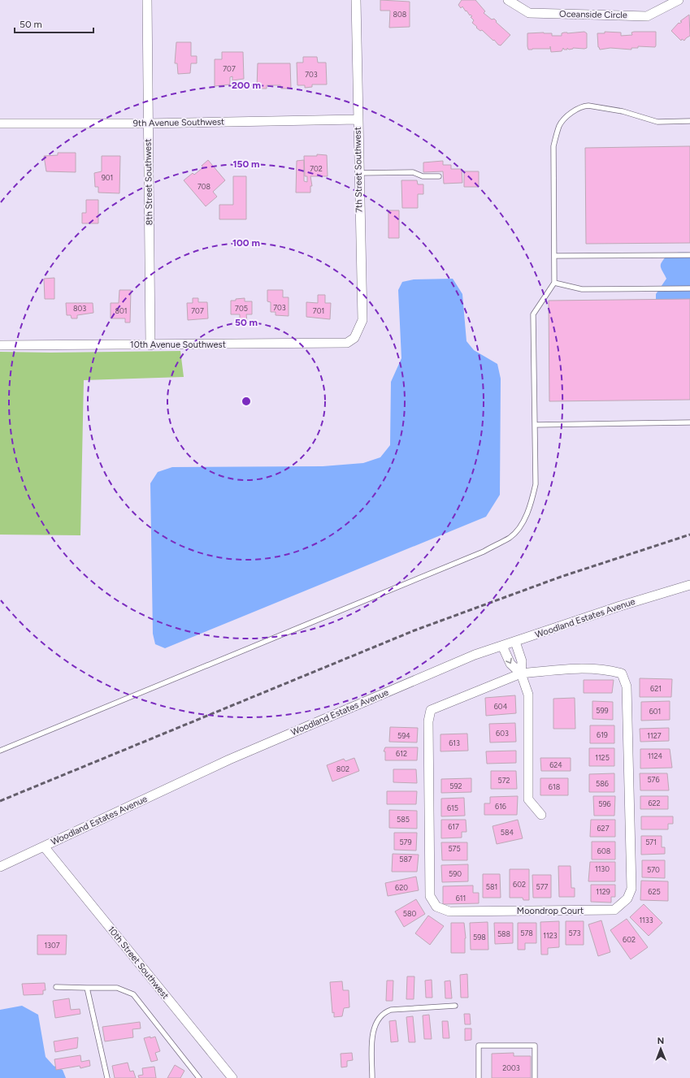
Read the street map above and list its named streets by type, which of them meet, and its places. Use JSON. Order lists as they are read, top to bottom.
{
  "streets": {
    "street": [
      "Oceanside Circle",
      "9th Avenue Southwest",
      "7th Street Southwest",
      "8th Street Southwest",
      "10th Avenue Southwest",
      "Woodland Estates Avenue",
      "Moondrop Court",
      "10th Street Southwest"
    ]
  },
  "crossings": [
    ["9th Avenue Southwest", "7th Street Southwest"],
    ["9th Avenue Southwest", "8th Street Southwest"],
    ["7th Street Southwest", "10th Avenue Southwest"],
    ["8th Street Southwest", "10th Avenue Southwest"],
    ["Woodland Estates Avenue", "10th Street Southwest"]
  ],
  "house_numbers": [
    "808",
    "707",
    "703",
    "702",
    "901",
    "708",
    "703",
    "803",
    "705",
    "801",
    "707",
    "701",
    "621",
    "604",
    "599",
    "601",
    "603",
    "619",
    "594",
    "1127",
    "613",
    "612",
    "1124",
    "1125",
    "624",
    "802",
    "576",
    "572",
    "586",
    "592",
    "618",
    "622",
    "596",
    "616",
    "615",
    "585",
    "617",
    "627",
    "584",
    "579",
    "571",
    "575",
    "608",
    "587",
    "1130",
    "570",
    "590",
    "602",
    "581",
    "577",
    "620",
    "1129",
    "625",
    "611",
    "580",
    "1133",
    "578",
    "573",
    "588",
    "1123",
    "598",
    "602",
    "1307",
    "2003"
  ],
  "scale_bar": "50 m",
  "north": "top",
  "rings": [
    "200 m",
    "150 m",
    "100 m",
    "50 m"
  ]
}
